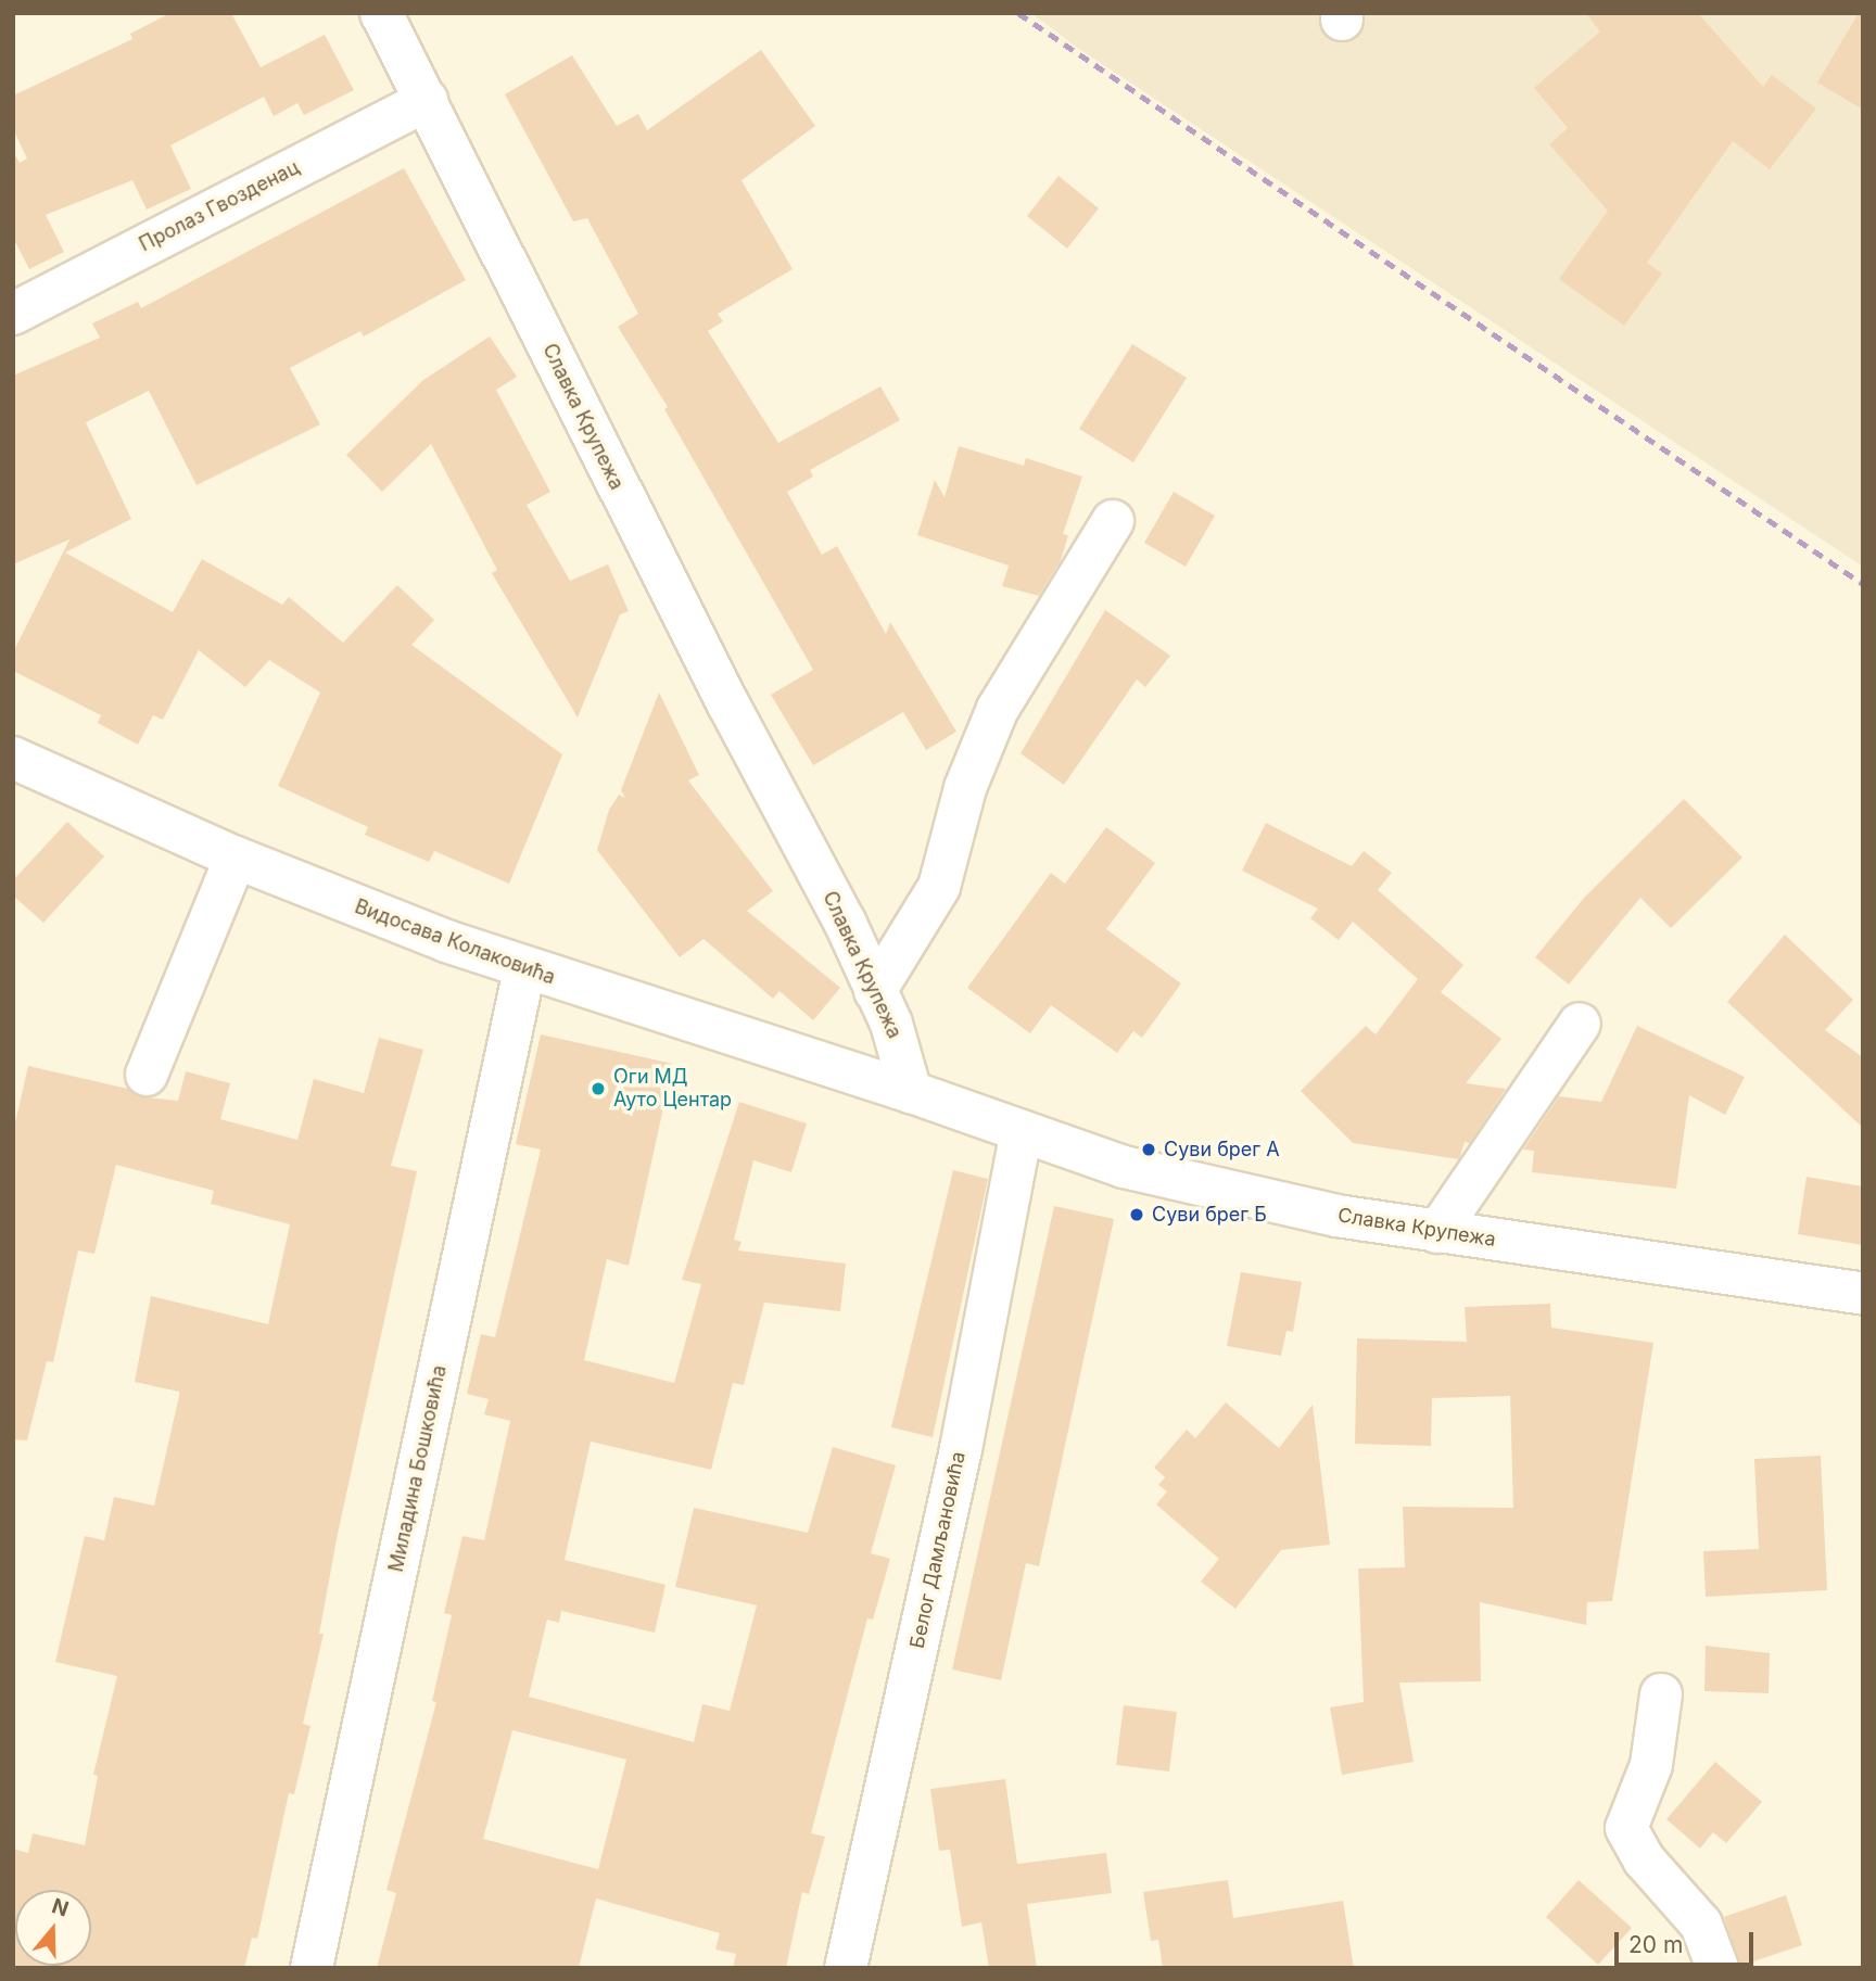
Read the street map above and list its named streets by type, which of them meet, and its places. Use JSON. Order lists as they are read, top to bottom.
{
  "streets": {
    "street": [
      "Пролаз Гвозденац",
      "Славка Крупежа",
      "Видосава Колаковића",
      "Миладина Бошковића",
      "Белог Дамљановића"
    ]
  },
  "crossings": [
    ["Пролаз Гвозденац", "Славка Крупежа"],
    ["Славка Крупежа", "Видосава Колаковића"],
    ["Славка Крупежа", "Белог Дамљановића"],
    ["Видосава Колаковића", "Миладина Бошковића"]
  ],
  "places": ["Оги МД Ауто Центар", "Суви брег А", "Суви брег Б"],
  "scale_bar": "20 m",
  "north": "top"
}
